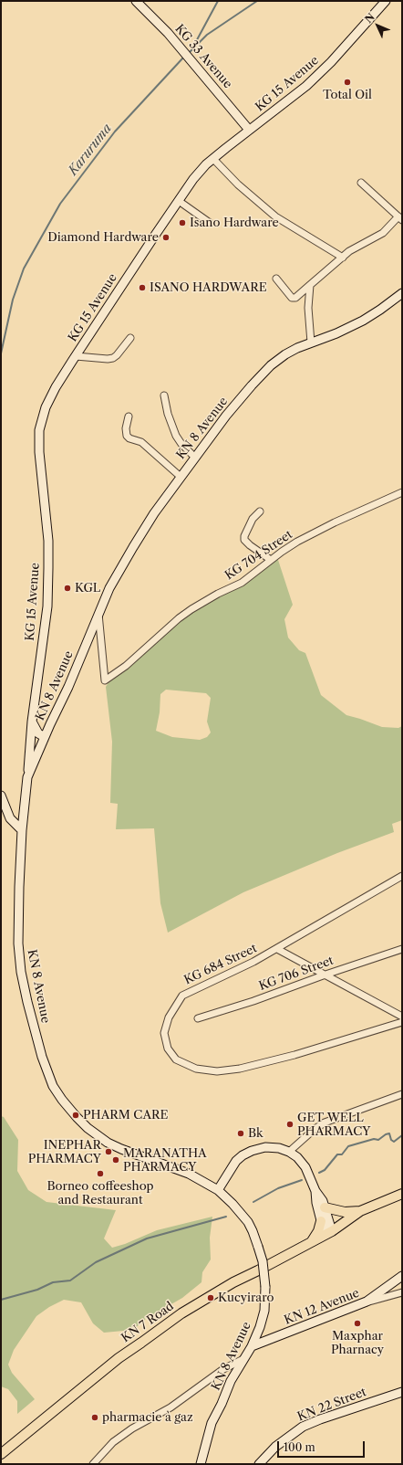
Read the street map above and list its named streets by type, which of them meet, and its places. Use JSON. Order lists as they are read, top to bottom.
{
  "streets": {
    "main road": [
      "KG 33 Avenue",
      "KG 15 Avenue",
      "KN 8 Avenue",
      "KN 12 Avenue",
      "KN 7 Road",
      "KN 22 Street"
    ],
    "street": ["KG 704 Street", "KG 684 Street", "KG 706 Street"]
  },
  "crossings": [
    ["KG 33 Avenue", "KG 15 Avenue"],
    ["KG 15 Avenue", "KN 8 Avenue"],
    ["KN 8 Avenue", "KG 704 Street"],
    ["KN 8 Avenue", "KN 12 Avenue"]
  ],
  "water": ["Karuruma"],
  "places": [
    "Total Oil",
    "Isano Hardware",
    "Diamond Hardware",
    "ISANO HARDWARE",
    "KGL",
    "PHARM CARE",
    "GET WELL PHARMACY",
    "Bk",
    "INEPHAR PHARMACY",
    "MARANATHA PHARMACY",
    "Borneo coffeeshop and Restaurant",
    "Kucyiraro",
    "Maxphar Pharnacy",
    "pharmacie à gaz"
  ],
  "scale_bar": "100 m",
  "north": "top left"
}
